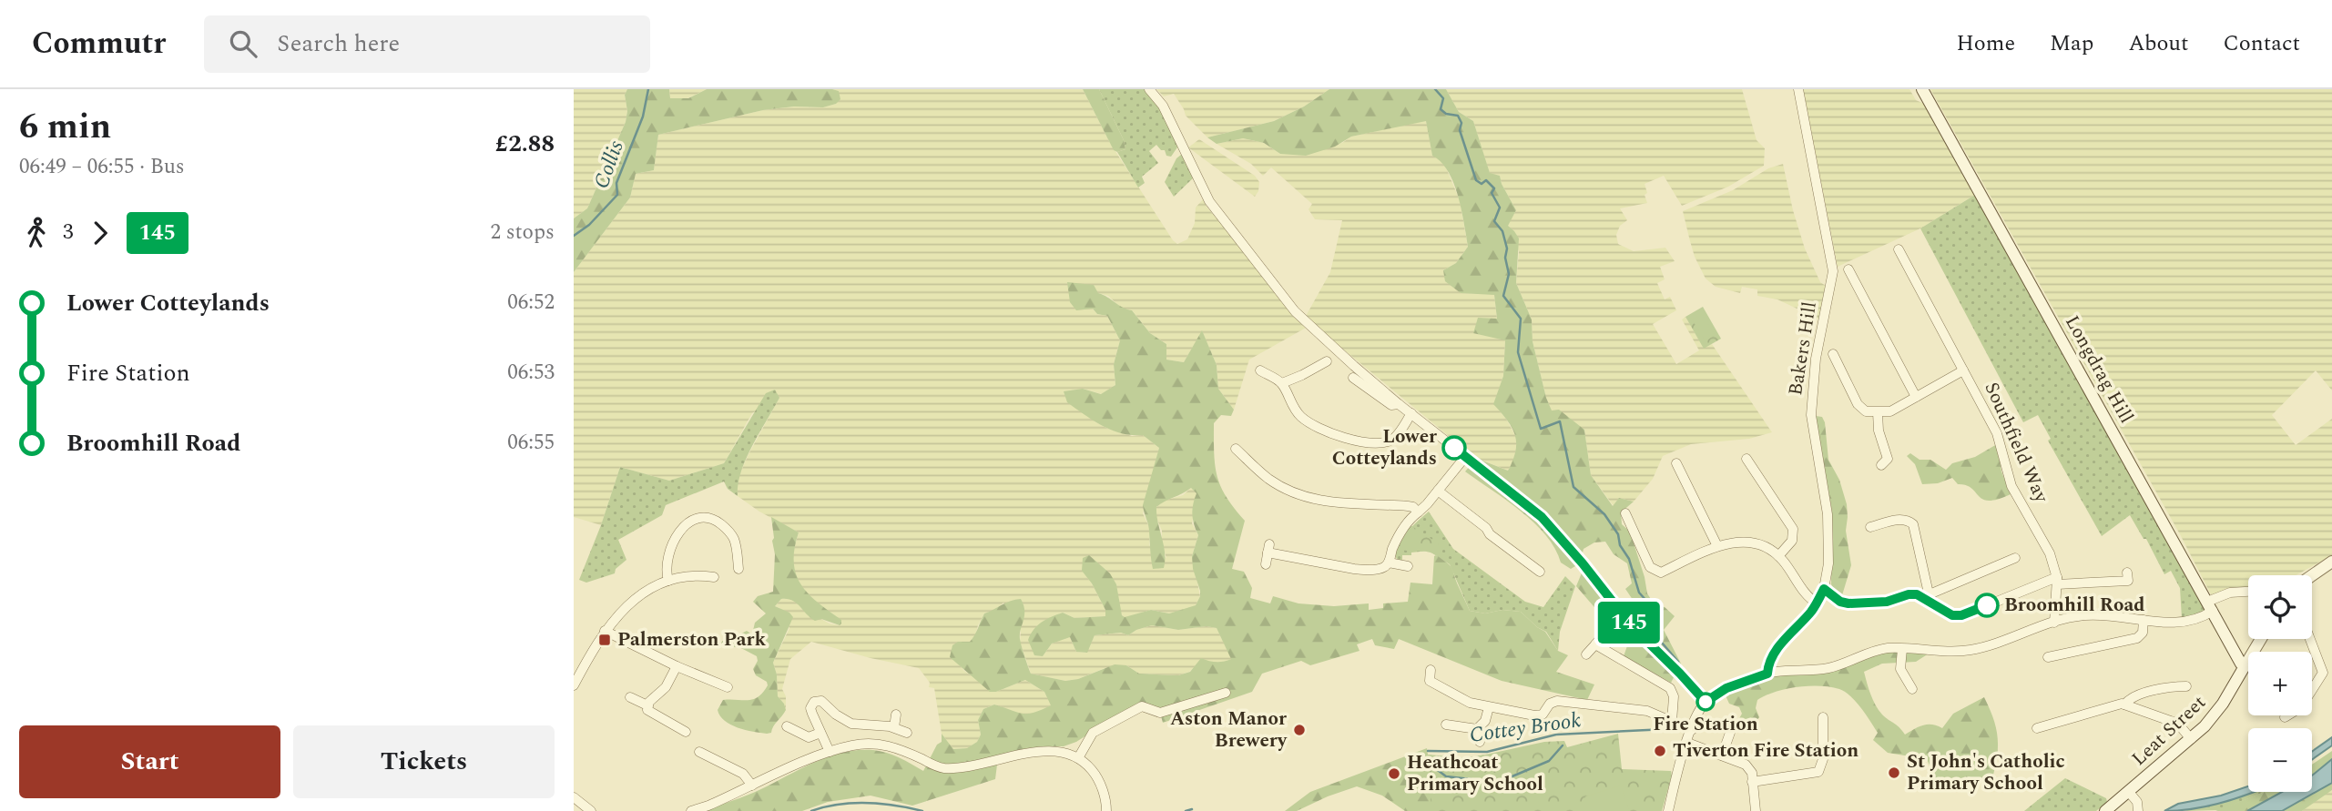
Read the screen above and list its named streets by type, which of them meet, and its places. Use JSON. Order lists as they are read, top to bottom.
{
  "streets": {
    "main road": ["Longdrag Hill", "Leat Street"],
    "street": ["Bakers Hill", "Southfield Way"]
  },
  "crossings": [
    ["Longdrag Hill", "Leat Street"]
  ],
  "water": ["Collis", "Cottey Brook"],
  "places": {
    "other": [
      "Lower Cotteylands",
      "Broomhill Road",
      "Fire Station",
      "Aston Manor Brewery",
      "Tiverton Fire Station",
      "St John's Catholic Primary School",
      "Heathcoat Primary School"
    ],
    "transit": ["Palmerston Park"]
  },
  "lines": ["bus line 145"],
  "page": {
    "header": "Commutr",
    "search": "Search here",
    "nav": [
      "Home",
      "Map",
      "About",
      "Contact"
    ],
    "heading": ["6 min", "06:49 – 06:55 · Bus", "£2.88"],
    "on_map": "145",
    "legs": ["3", "145", "2 stops"],
    "list": [
      {
        "name": "Lower Cotteylands",
        "value": "06:52"
      },
      {
        "name": "Fire Station",
        "value": "06:53"
      },
      {
        "name": "Broomhill Road",
        "value": "06:55"
      }
    ],
    "map_buttons": ["+", "−"],
    "buttons": ["Start", "Tickets"]
  }
}
